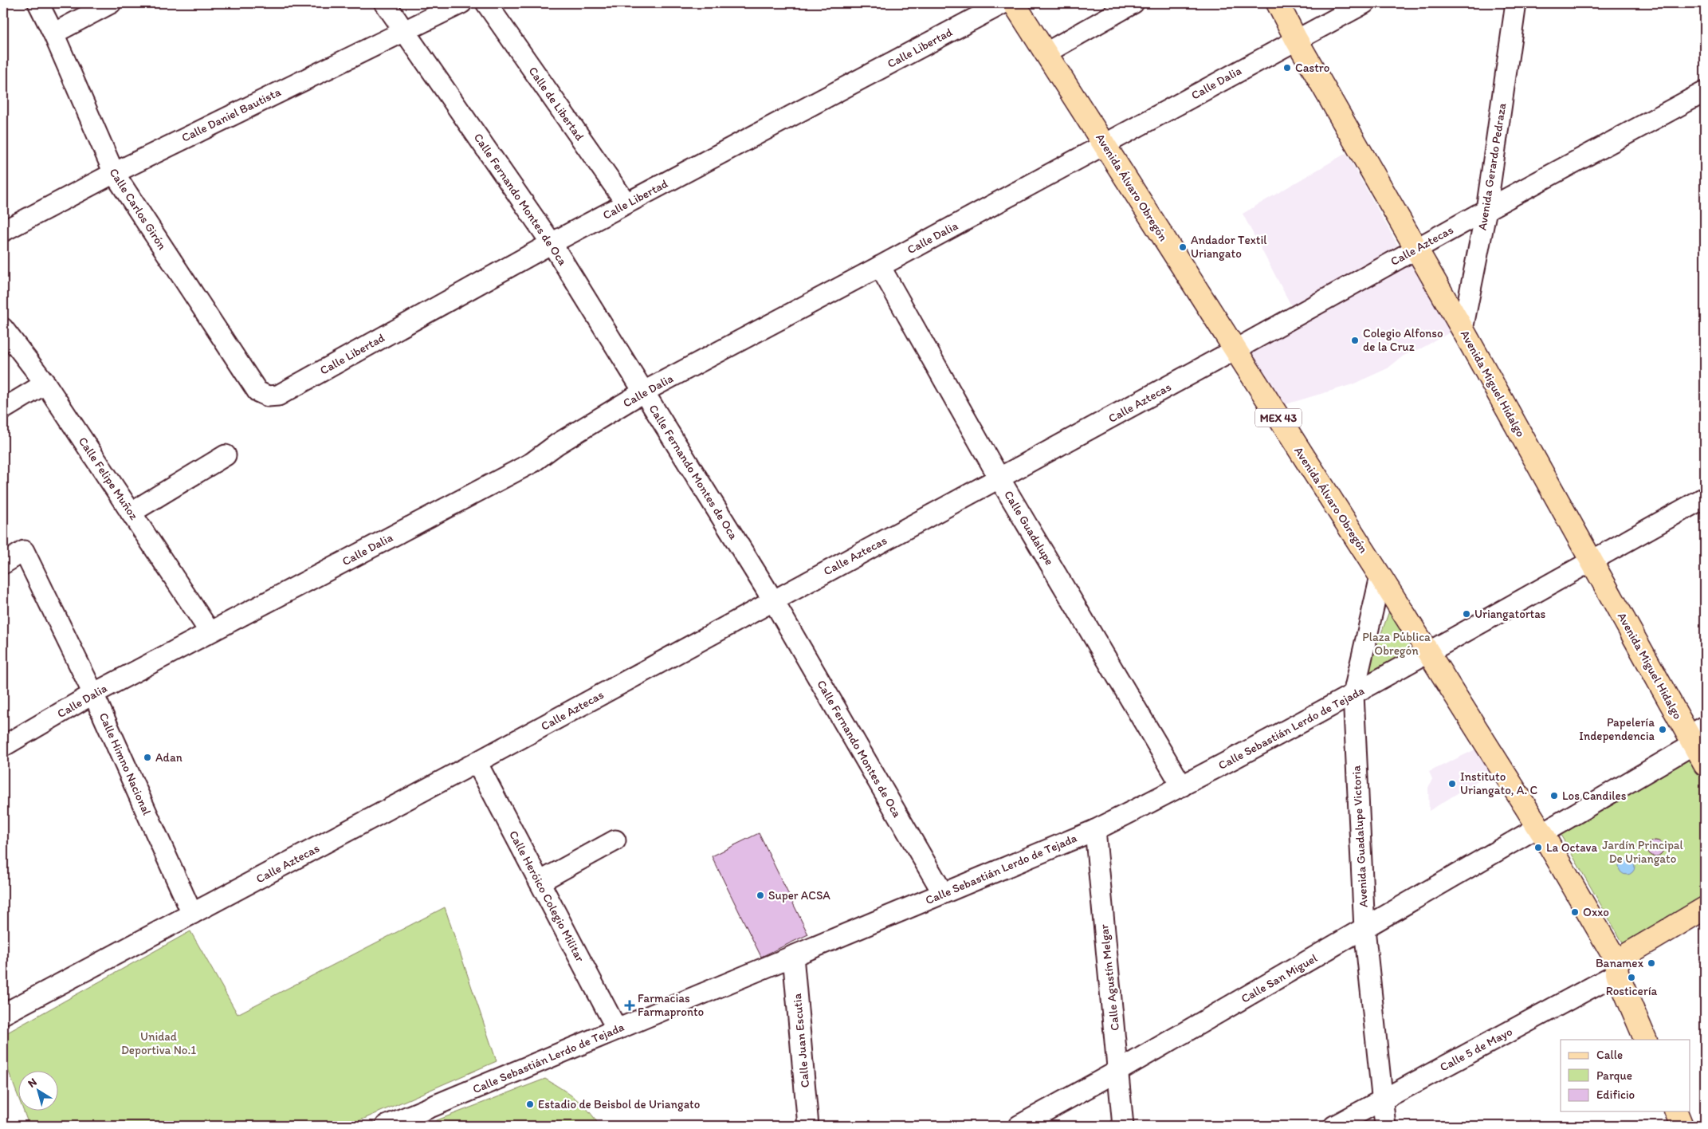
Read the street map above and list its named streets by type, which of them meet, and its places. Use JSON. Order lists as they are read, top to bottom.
{
  "streets": {
    "main road": ["Avenida Álvaro Obregón", "Avenida Miguel Hidalgo", "MEX 43"],
    "street": [
      "Calle Libertad",
      "Calle Dalia",
      "Calle de Libertad",
      "Calle Daniel Bautista",
      "Avenida Gerardo Pedraza",
      "Calle Fernando Montes de Oca",
      "Calle Carlos Girón",
      "Calle Aztecas",
      "Calle Felipe Muñoz",
      "Calle Guadalupe",
      "Calle Sebastián Lerdo de Tejada",
      "Calle Himno Nacional",
      "Avenida Guadalupe Victoria",
      "Calle Heróico Colegio Militar",
      "Calle Agustín Melgar",
      "Calle San Miguel",
      "Calle Juan Escutia",
      "Calle 5 de Mayo"
    ]
  },
  "crossings": [
    ["Calle Libertad", "Calle de Libertad"],
    ["Calle Libertad", "Calle Fernando Montes de Oca"],
    ["Calle Libertad", "Calle Carlos Girón"],
    ["Calle Dalia", "Avenida Álvaro Obregón"],
    ["Calle Dalia", "Calle Fernando Montes de Oca"],
    ["Calle Dalia", "Avenida Miguel Hidalgo"],
    ["Calle Dalia", "Calle Felipe Muñoz"],
    ["Calle Dalia", "Calle Guadalupe"],
    ["Calle Dalia", "Calle Himno Nacional"],
    ["Calle Daniel Bautista", "Calle Fernando Montes de Oca"],
    ["Calle Daniel Bautista", "Calle Carlos Girón"],
    ["Avenida Gerardo Pedraza", "Calle Aztecas"],
    ["Avenida Gerardo Pedraza", "Avenida Miguel Hidalgo"],
    ["Avenida Álvaro Obregón", "Calle Aztecas"],
    ["Avenida Álvaro Obregón", "MEX 43"],
    ["Avenida Álvaro Obregón", "Calle Sebastián Lerdo de Tejada"],
    ["Avenida Álvaro Obregón", "Avenida Guadalupe Victoria"],
    ["Avenida Álvaro Obregón", "Calle San Miguel"],
    ["Avenida Álvaro Obregón", "Calle 5 de Mayo"],
    ["Calle Fernando Montes de Oca", "Calle Aztecas"],
    ["Calle Fernando Montes de Oca", "Calle Sebastián Lerdo de Tejada"],
    ["Calle Aztecas", "Avenida Miguel Hidalgo"],
    ["Calle Aztecas", "Calle Guadalupe"],
    ["Calle Aztecas", "Calle Himno Nacional"],
    ["Calle Aztecas", "Calle Heróico Colegio Militar"],
    ["Avenida Miguel Hidalgo", "Calle Sebastián Lerdo de Tejada"],
    ["Avenida Miguel Hidalgo", "Calle San Miguel"],
    ["MEX 43", "Calle 5 de Mayo"],
    ["Calle Guadalupe", "Calle Sebastián Lerdo de Tejada"],
    ["Calle Sebastián Lerdo de Tejada", "Avenida Guadalupe Victoria"],
    ["Calle Sebastián Lerdo de Tejada", "Calle Heróico Colegio Militar"],
    ["Calle Sebastián Lerdo de Tejada", "Calle Agustín Melgar"],
    ["Calle Sebastián Lerdo de Tejada", "Calle Juan Escutia"],
    ["Avenida Guadalupe Victoria", "Calle San Miguel"],
    ["Avenida Guadalupe Victoria", "Calle 5 de Mayo"],
    ["Calle Agustín Melgar", "Calle San Miguel"]
  ],
  "parks": ["Plaza Pública Obregón", "Jardín Principal De Uriangato", "Unidad Deportiva No.1"],
  "places": {
    "other": [
      "Castro",
      "Andador Textil Uriangato",
      "Colegio Alfonso de la Cruz",
      "Uriangatortas",
      "Papelería Independencia",
      "Adan",
      "Instituto Uriangato, A. C",
      "Los Candiles",
      "La Octava",
      "Super ACSA",
      "Oxxo",
      "Banamex",
      "Rosticería",
      "Estadio de Beisbol de Uriangato"
    ],
    "health": ["Farmacias Farmapronto"]
  },
  "legend": ["Calle", "Parque", "Edificio"],
  "north": "top left"
}
